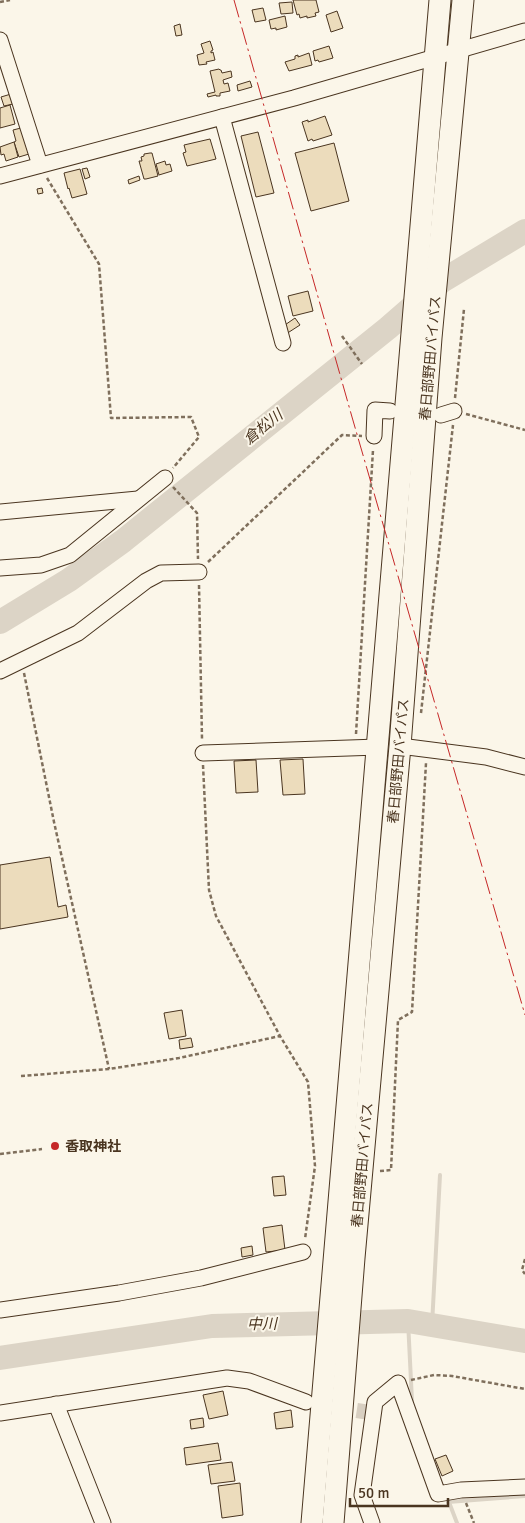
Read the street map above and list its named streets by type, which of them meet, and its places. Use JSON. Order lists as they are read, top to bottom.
{
  "streets": {
    "highway": ["春日部野田バイパス"]
  },
  "water": ["倉松川", "中川"],
  "places": ["香取神社"],
  "scale_bar": "50 m"
}
